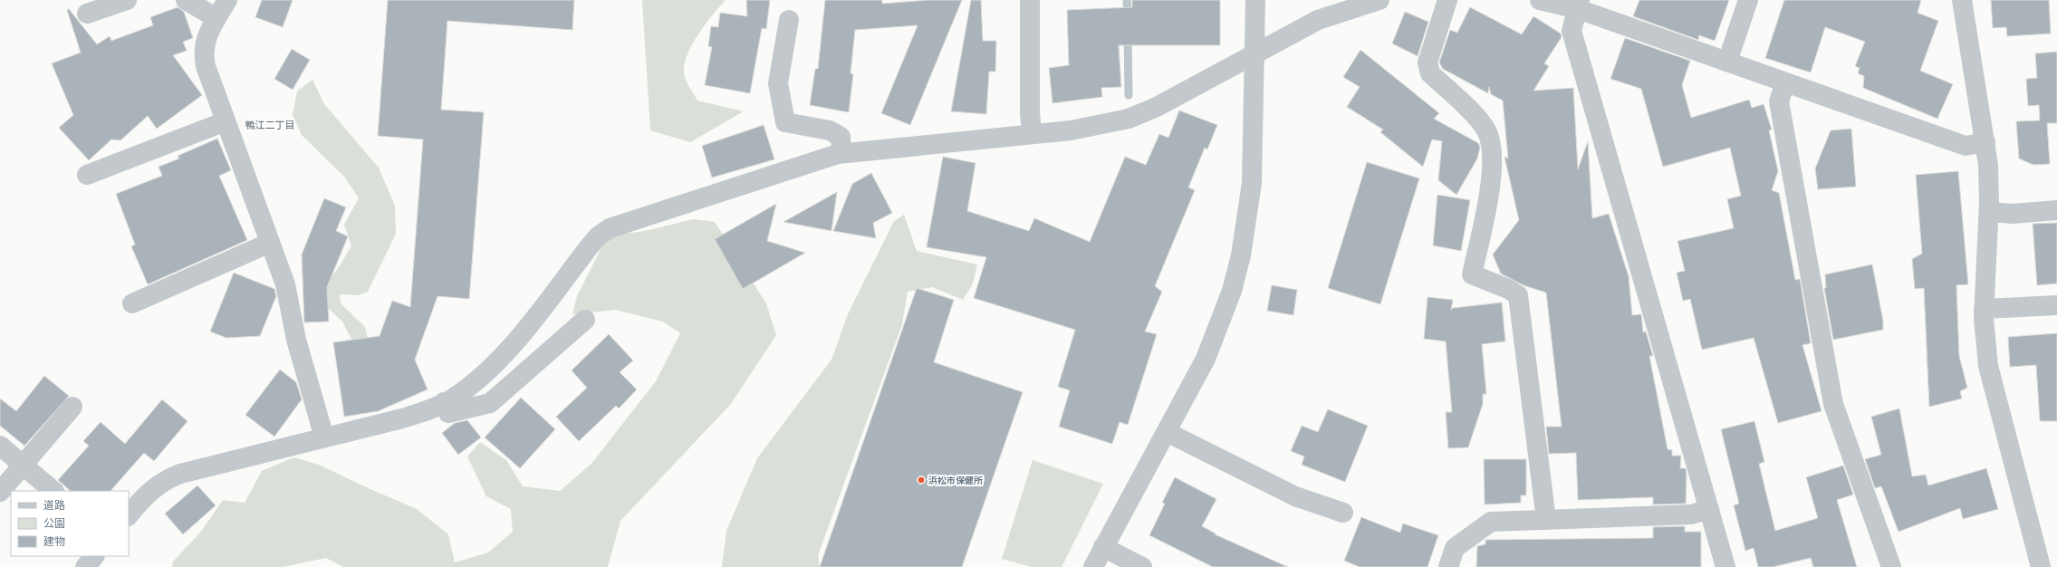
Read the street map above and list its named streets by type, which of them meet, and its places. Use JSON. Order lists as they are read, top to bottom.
{
  "districts": ["鴨江二丁目"],
  "places": ["浜松市保健所"],
  "legend": ["道路", "公園", "建物"]
}
